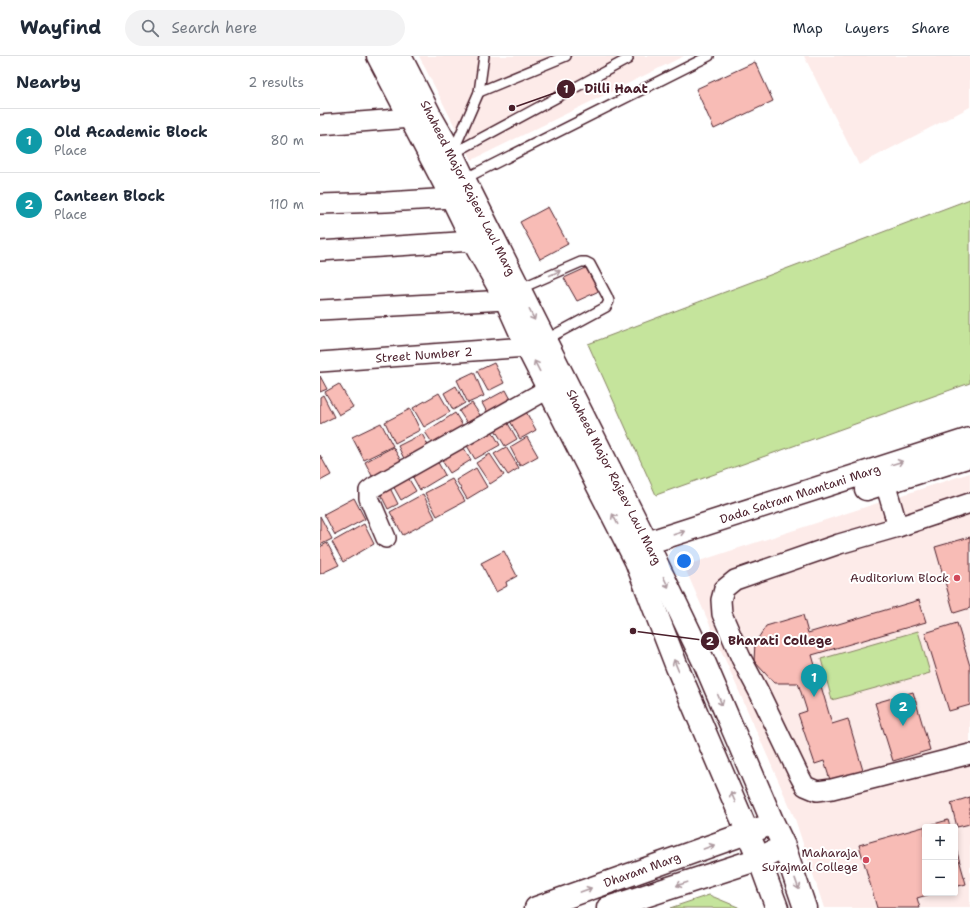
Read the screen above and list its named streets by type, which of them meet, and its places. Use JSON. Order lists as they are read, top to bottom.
{
  "streets": {
    "street": [
      "Shaheed Major Rajeev Laul Marg",
      "Street Number 2",
      "Dada Satram Mamtani Marg",
      "Dharam Marg"
    ]
  },
  "crossings": [
    ["Shaheed Major Rajeev Laul Marg", "Street Number 2"],
    ["Shaheed Major Rajeev Laul Marg", "Dada Satram Mamtani Marg"],
    ["Shaheed Major Rajeev Laul Marg", "Dharam Marg"]
  ],
  "places": [
    "Dilli Haat",
    "Auditorium Block",
    "Bharati College",
    "Maharaja Surajmal College"
  ],
  "page": {
    "header": "Wayfind",
    "search": "Search here",
    "nav": ["Map", "Layers", "Share"],
    "heading": ["Nearby", "2 results"],
    "list": [
      {
        "mark": "1",
        "name": "Old Academic Block",
        "note": "Place",
        "value": "80 m"
      },
      {
        "mark": "2",
        "name": "Canteen Block",
        "note": "Place",
        "value": "110 m"
      }
    ],
    "pins": ["1", "2"],
    "map_buttons": ["+", "−"]
  }
}
